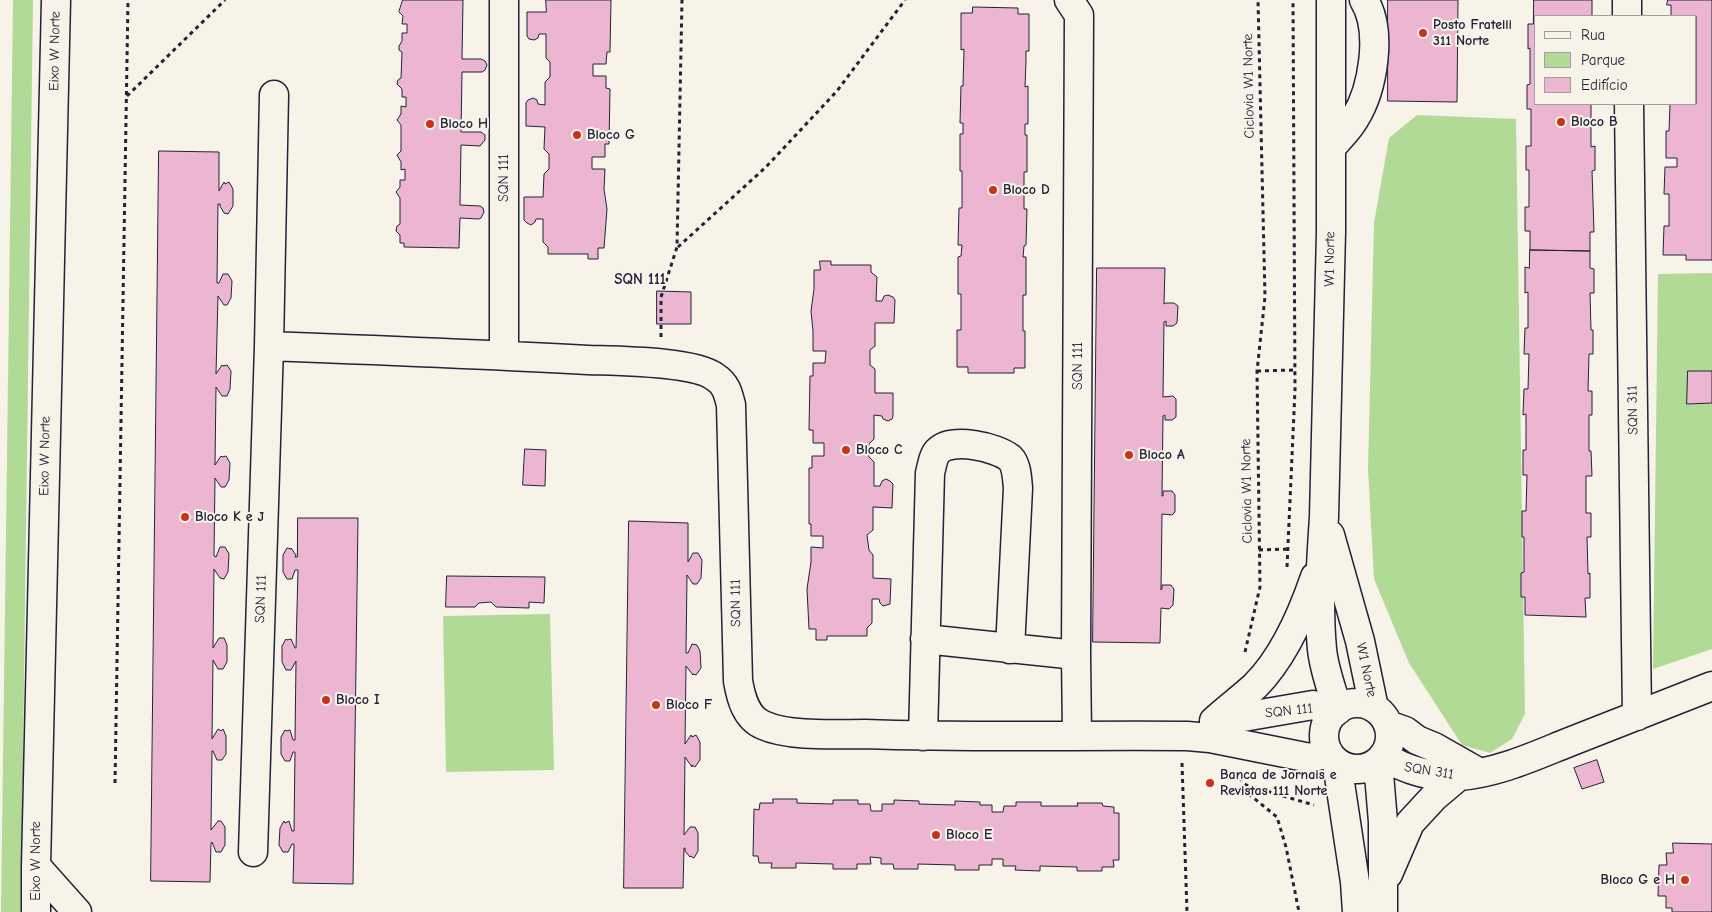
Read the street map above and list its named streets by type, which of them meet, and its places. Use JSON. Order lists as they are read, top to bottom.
{
  "streets": {
    "street": [
      "Eixo W Norte",
      "SQN 111",
      "W1 Norte",
      "SQN 311"
    ],
    "path": ["Ciclovia W1 Norte"]
  },
  "crossings": [
    ["SQN 111", "W1 Norte"],
    ["SQN 111", "SQN 311"],
    ["W1 Norte", "SQN 311"]
  ],
  "districts": ["SQN 111"],
  "places": [
    "Posto Fratelli 311 Norte",
    "Bloco B",
    "Bloco H",
    "Bloco G",
    "Bloco D",
    "Bloco C",
    "Bloco A",
    "Bloco K e J",
    "Bloco I",
    "Bloco F",
    "Banca de Jornais e Revistas 111 Norte",
    "Bloco E",
    "Bloco G e H"
  ],
  "legend": ["Rua", "Parque", "Edifício"]
}
